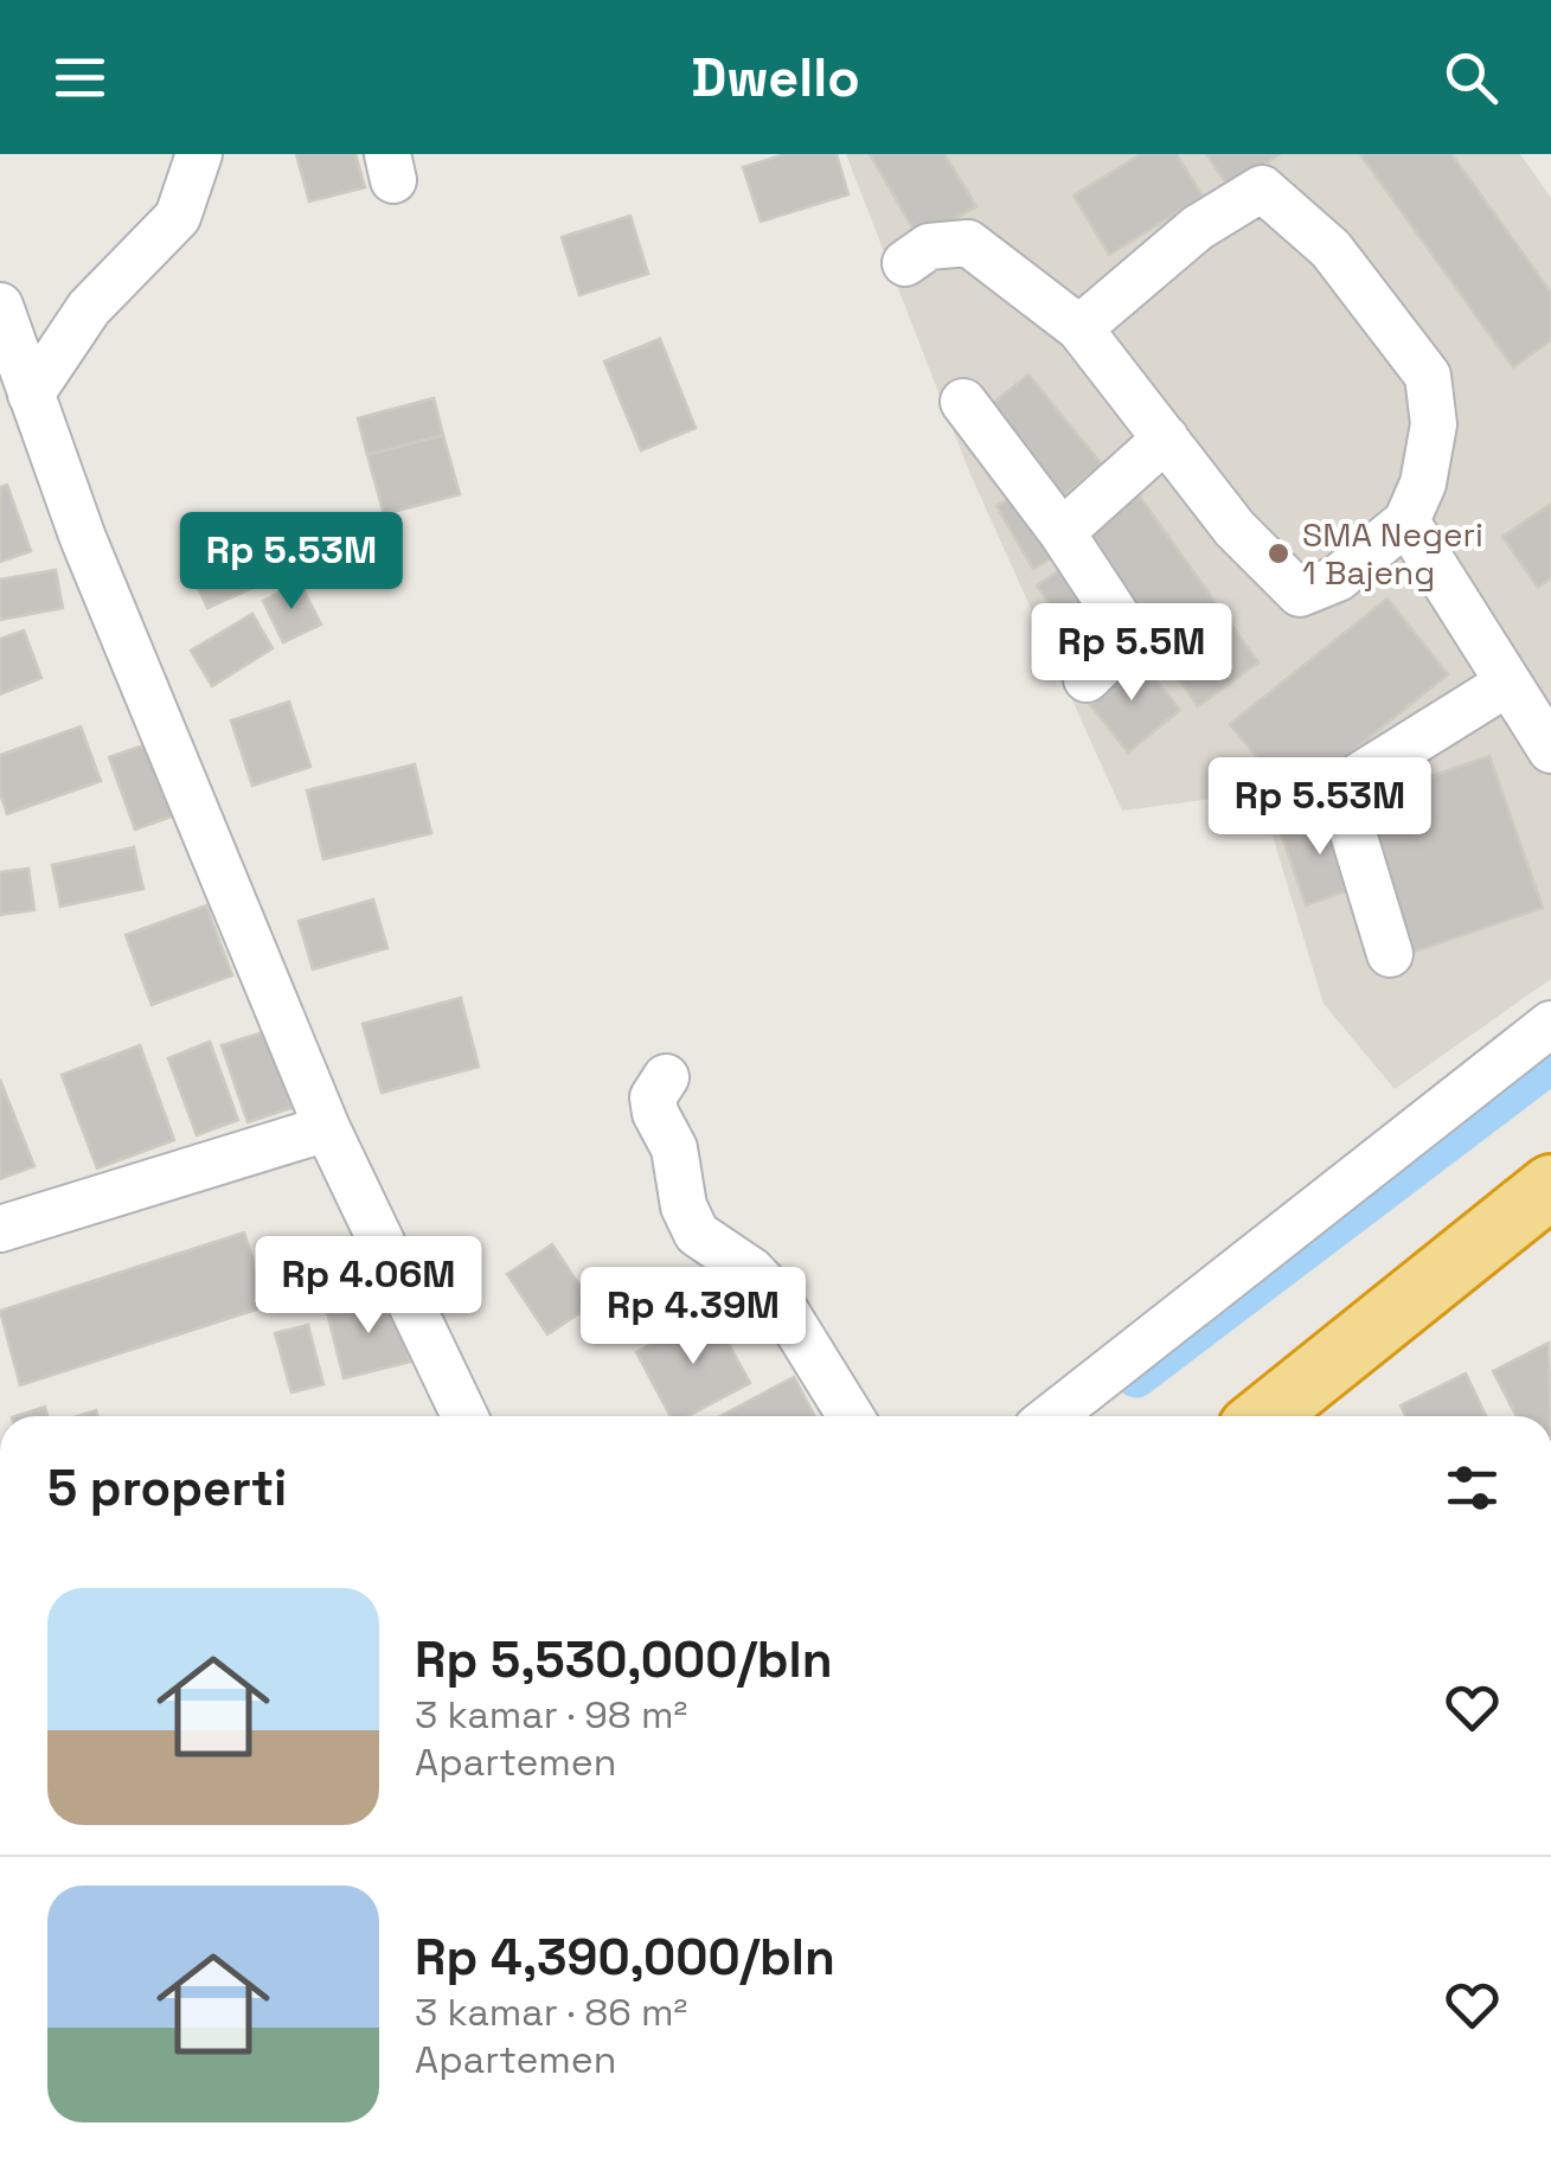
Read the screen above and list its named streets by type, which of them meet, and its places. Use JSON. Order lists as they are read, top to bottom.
{
  "places": ["SMA Negeri 1 Bajeng"],
  "page": {
    "header": "Dwello",
    "price": [
      "Rp 5.53M",
      "Rp 5.5M",
      "Rp 5.53M",
      "Rp 4.06M",
      "Rp 4.39M"
    ],
    "heading": "5 properti",
    "list": [
      {
        "name": "Rp 5,530,000/bln",
        "note": "3 kamar · 98 m² · Apartemen"
      },
      {
        "name": "Rp 4,390,000/bln",
        "note": "3 kamar · 86 m² · Apartemen"
      }
    ]
  }
}
